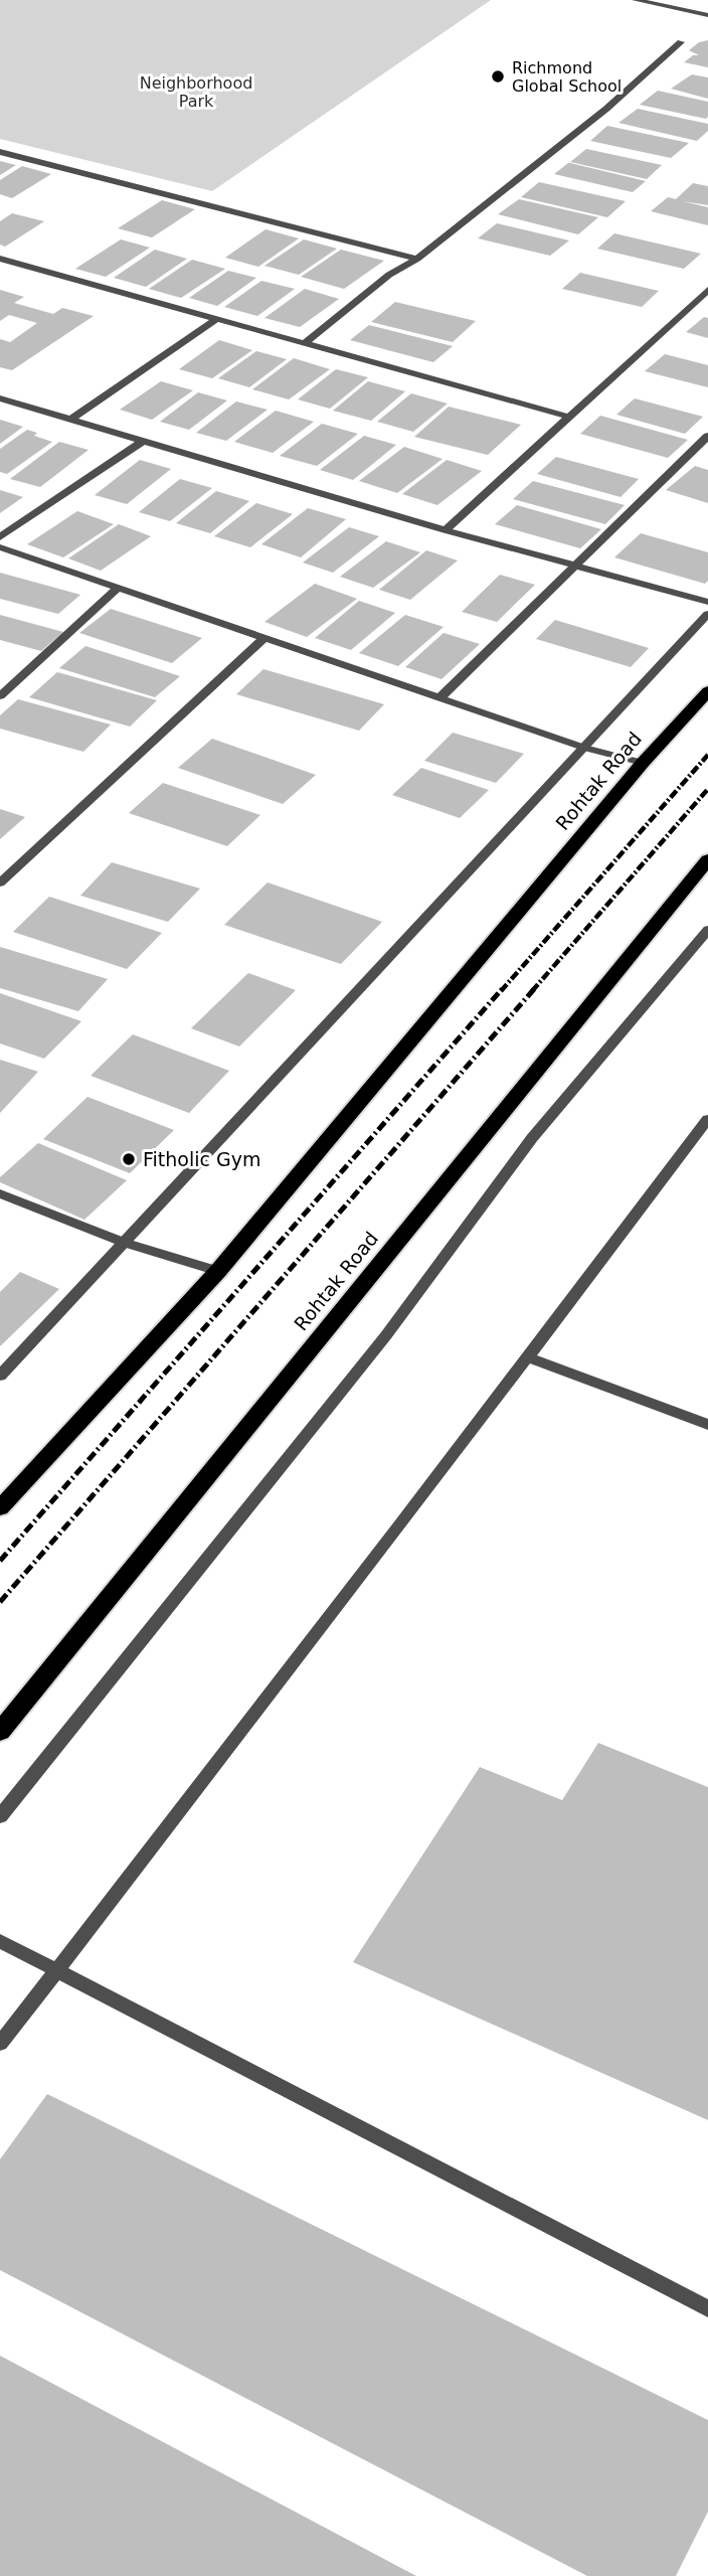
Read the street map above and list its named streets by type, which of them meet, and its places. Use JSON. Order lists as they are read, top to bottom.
{
  "streets": {
    "highway": ["Rohtak Road"]
  },
  "parks": ["Neighborhood Park"],
  "places": ["Richmond Global School", "Fitholic Gym"]
}
